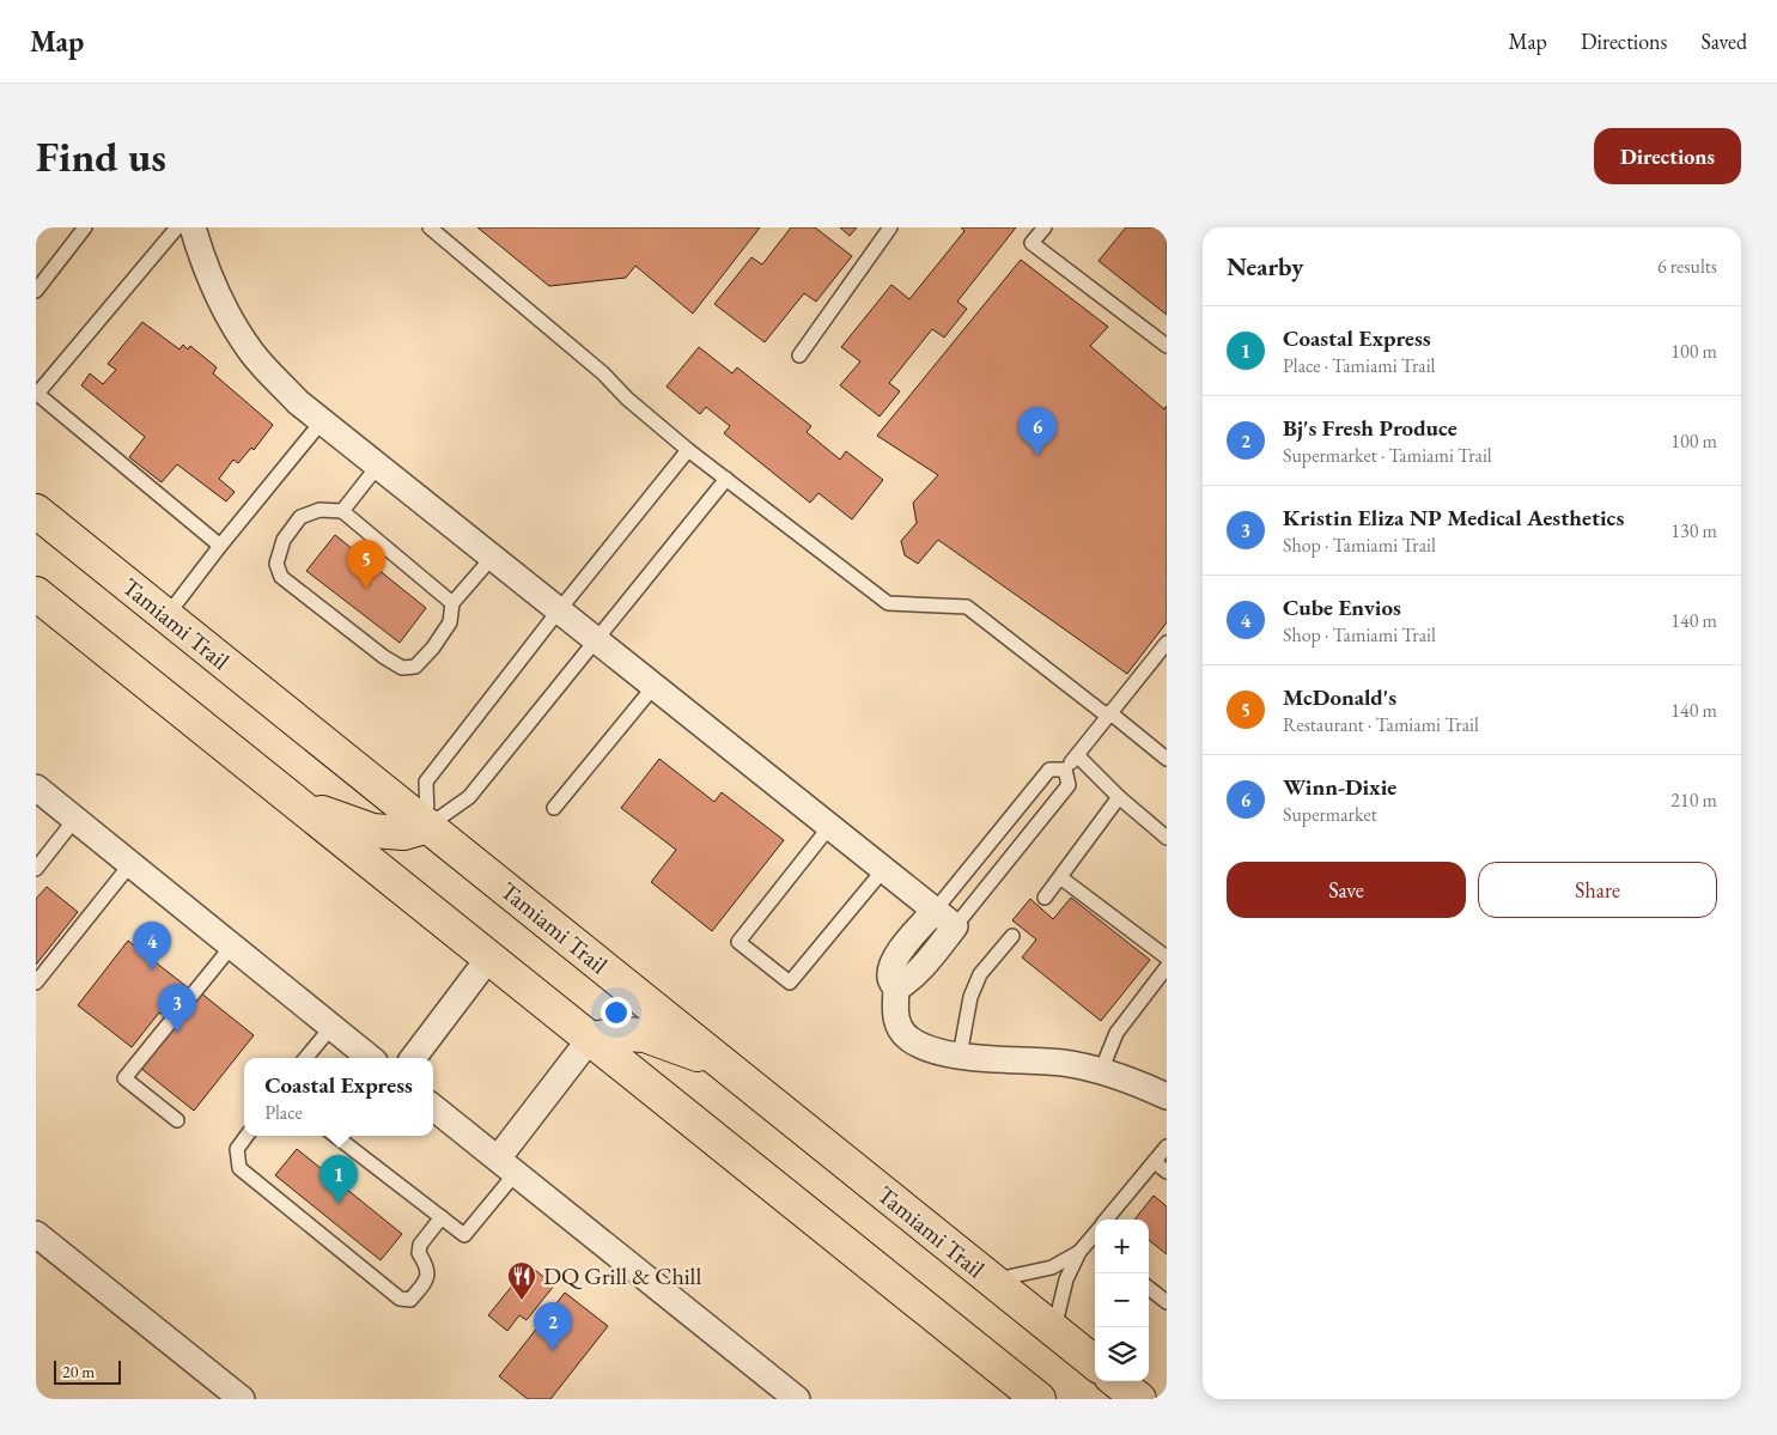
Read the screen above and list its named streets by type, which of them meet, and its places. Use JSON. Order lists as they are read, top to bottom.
{
  "streets": {
    "main road": ["Tamiami Trail"]
  },
  "places": {
    "restaurant": ["DQ Grill & Chill"]
  },
  "scale_bar": "20 m",
  "page": {
    "header": "Map",
    "nav": ["Map", "Directions", "Saved"],
    "buttons": [
      "Directions",
      ["Save", "Share"]
    ],
    "title": "Find us",
    "heading": ["Nearby", "6 results"],
    "list": [
      {
        "mark": "1",
        "name": "Coastal Express",
        "note": "Place · Tamiami Trail",
        "value": "100 m"
      },
      {
        "mark": "2",
        "name": "Bj's Fresh Produce",
        "note": "Supermarket · Tamiami Trail",
        "value": "100 m"
      },
      {
        "mark": "3",
        "name": "Kristin Eliza NP Medical Aesthetics",
        "note": "Shop · Tamiami Trail",
        "value": "130 m"
      },
      {
        "mark": "4",
        "name": "Cube Envios",
        "note": "Shop · Tamiami Trail",
        "value": "140 m"
      },
      {
        "mark": "5",
        "name": "McDonald's",
        "note": "Restaurant · Tamiami Trail",
        "value": "140 m"
      },
      {
        "mark": "6",
        "name": "Winn-Dixie",
        "note": "Supermarket",
        "value": "210 m"
      }
    ],
    "pins": [
      "6",
      "5",
      "4",
      "3",
      "1",
      "2"
    ],
    "popup": ["Coastal Express", "Place"],
    "map_buttons": ["+", "−"],
    "scale": "20 m"
  }
}
